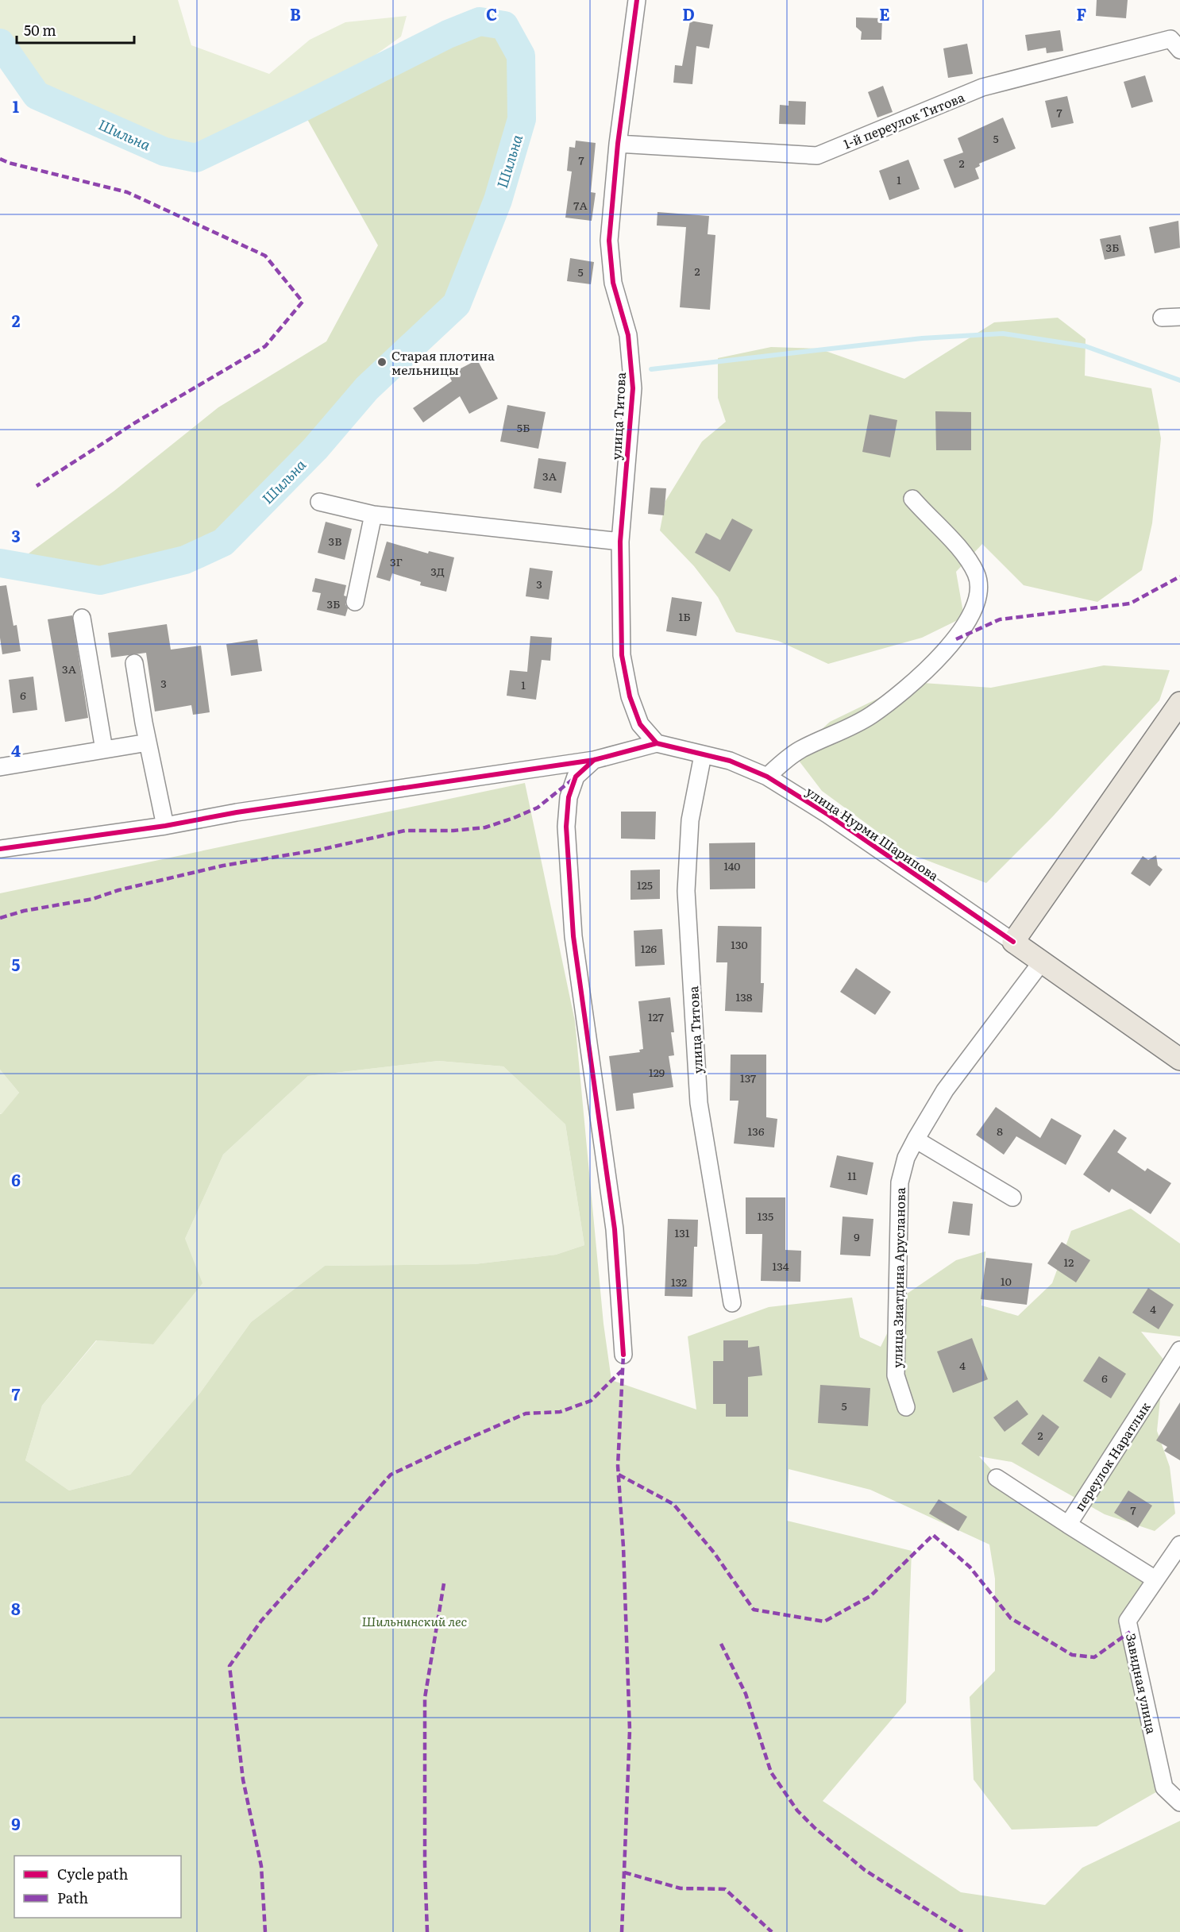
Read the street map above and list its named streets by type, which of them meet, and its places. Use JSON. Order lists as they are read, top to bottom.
{
  "streets": {
    "main road": ["улица Нурми Шарипова"],
    "street": [
      "1-й переулок Титова",
      "улица Титова",
      "улица Зиатдина Арусланова",
      "переулок Наратлык",
      "Завидная улица"
    ]
  },
  "crossings": [
    ["1-й переулок Титова", "улица Титова"],
    ["улица Титова", "улица Нурми Шарипова"],
    ["улица Нурми Шарипова", "улица Зиатдина Арусланова"],
    ["переулок Наратлык", "Завидная улица"]
  ],
  "water": ["Шильна"],
  "parks": ["Шильнинский лес"],
  "places": ["Старая плотина мельницы"],
  "house_numbers": [
    "7",
    "5",
    "7",
    "2",
    "1",
    "7А",
    "3Б",
    "2",
    "5",
    "5Б",
    "3А",
    "3В",
    "3Г",
    "3Д",
    "3",
    "3Б",
    "1Б",
    "3А",
    "3",
    "1",
    "6",
    "140",
    "125",
    "130",
    "126",
    "138",
    "127",
    "129",
    "137",
    "136",
    "8",
    "11",
    "135",
    "131",
    "9",
    "12",
    "134",
    "10",
    "132",
    "4",
    "4",
    "6",
    "5",
    "2",
    "7"
  ],
  "legend": ["Cycle path", "Path"],
  "scale_bar": "50 m",
  "grid": {
    "columns": [
      "B",
      "C",
      "D",
      "E",
      "F"
    ],
    "rows": [
      "1",
      "2",
      "3",
      "4",
      "5",
      "6",
      "7",
      "8",
      "9"
    ]
  }
}
